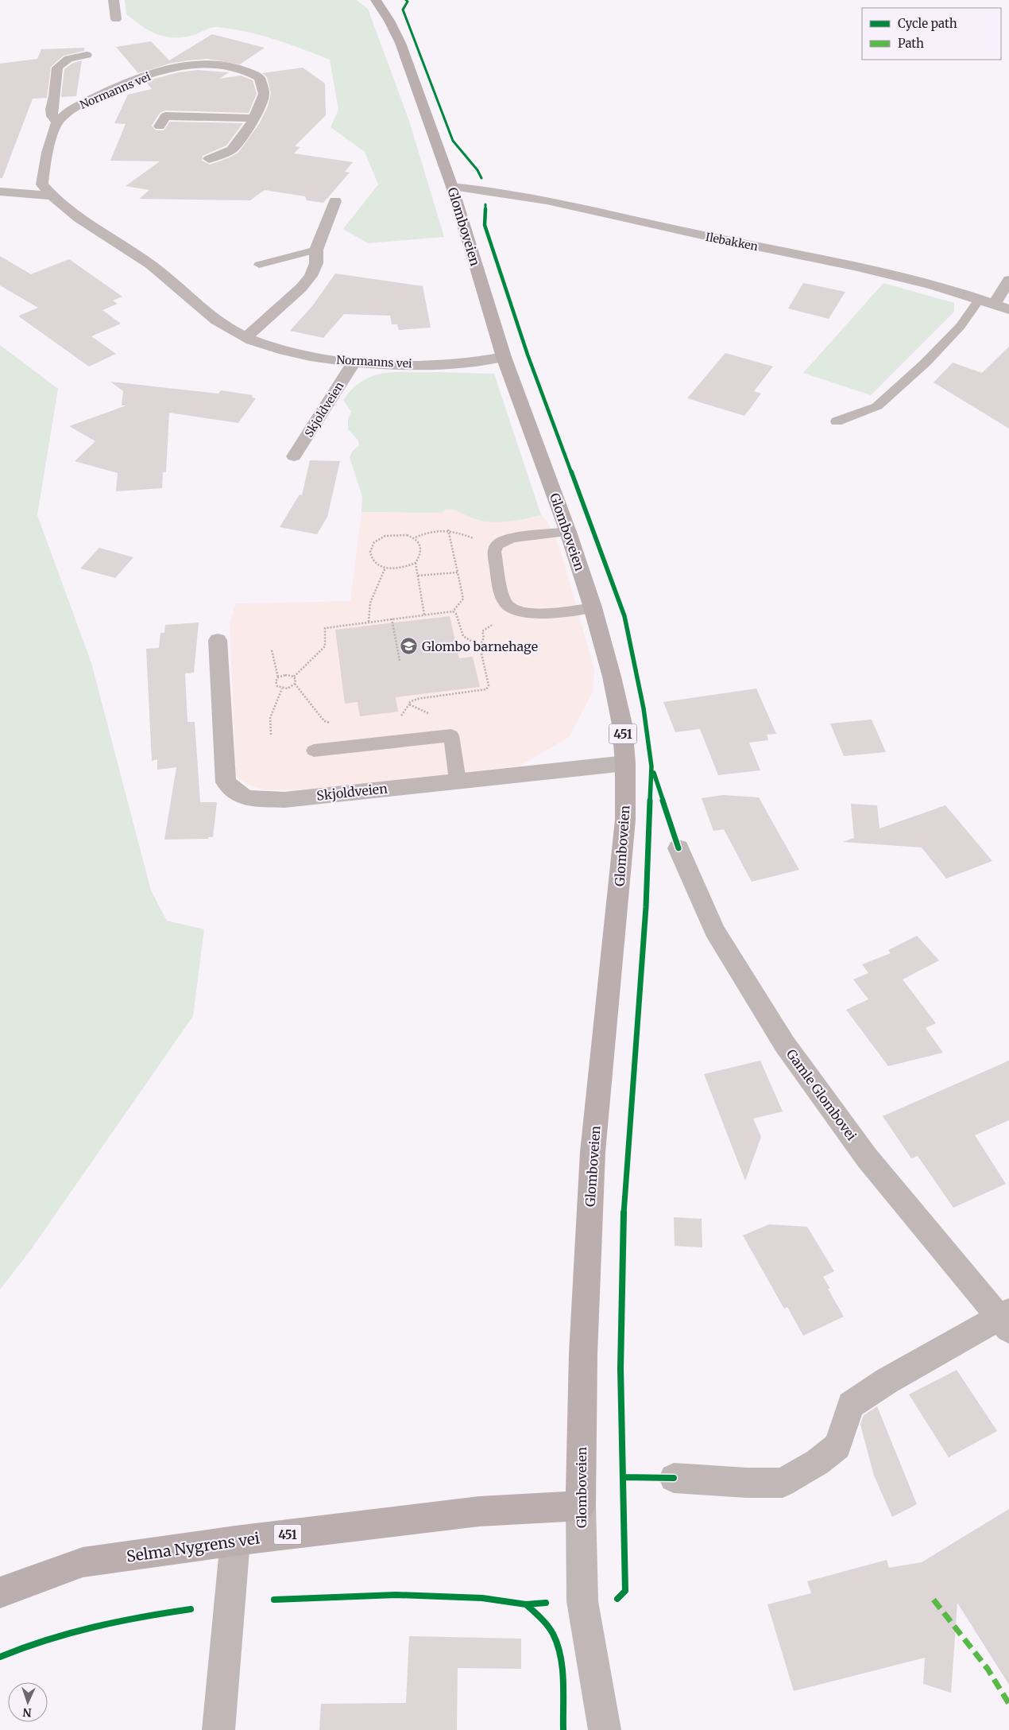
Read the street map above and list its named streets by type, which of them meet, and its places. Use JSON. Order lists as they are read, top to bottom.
{
  "streets": {
    "main road": ["Glomboveien", "451", "Selma Nygrens vei"],
    "street": [
      "Normanns vei",
      "Ilebakken",
      "Skjoldveien",
      "Gamle Glombovei"
    ]
  },
  "crossings": [
    ["Normanns vei", "Glomboveien"],
    ["Normanns vei", "Skjoldveien"],
    ["Glomboveien", "Ilebakken"],
    ["Glomboveien", "Skjoldveien"],
    ["Glomboveien", "Selma Nygrens vei"]
  ],
  "places": {
    "school or university": ["Glombo barnehage"]
  },
  "legend": ["Cycle path", "Path"],
  "north": "bottom"
}
